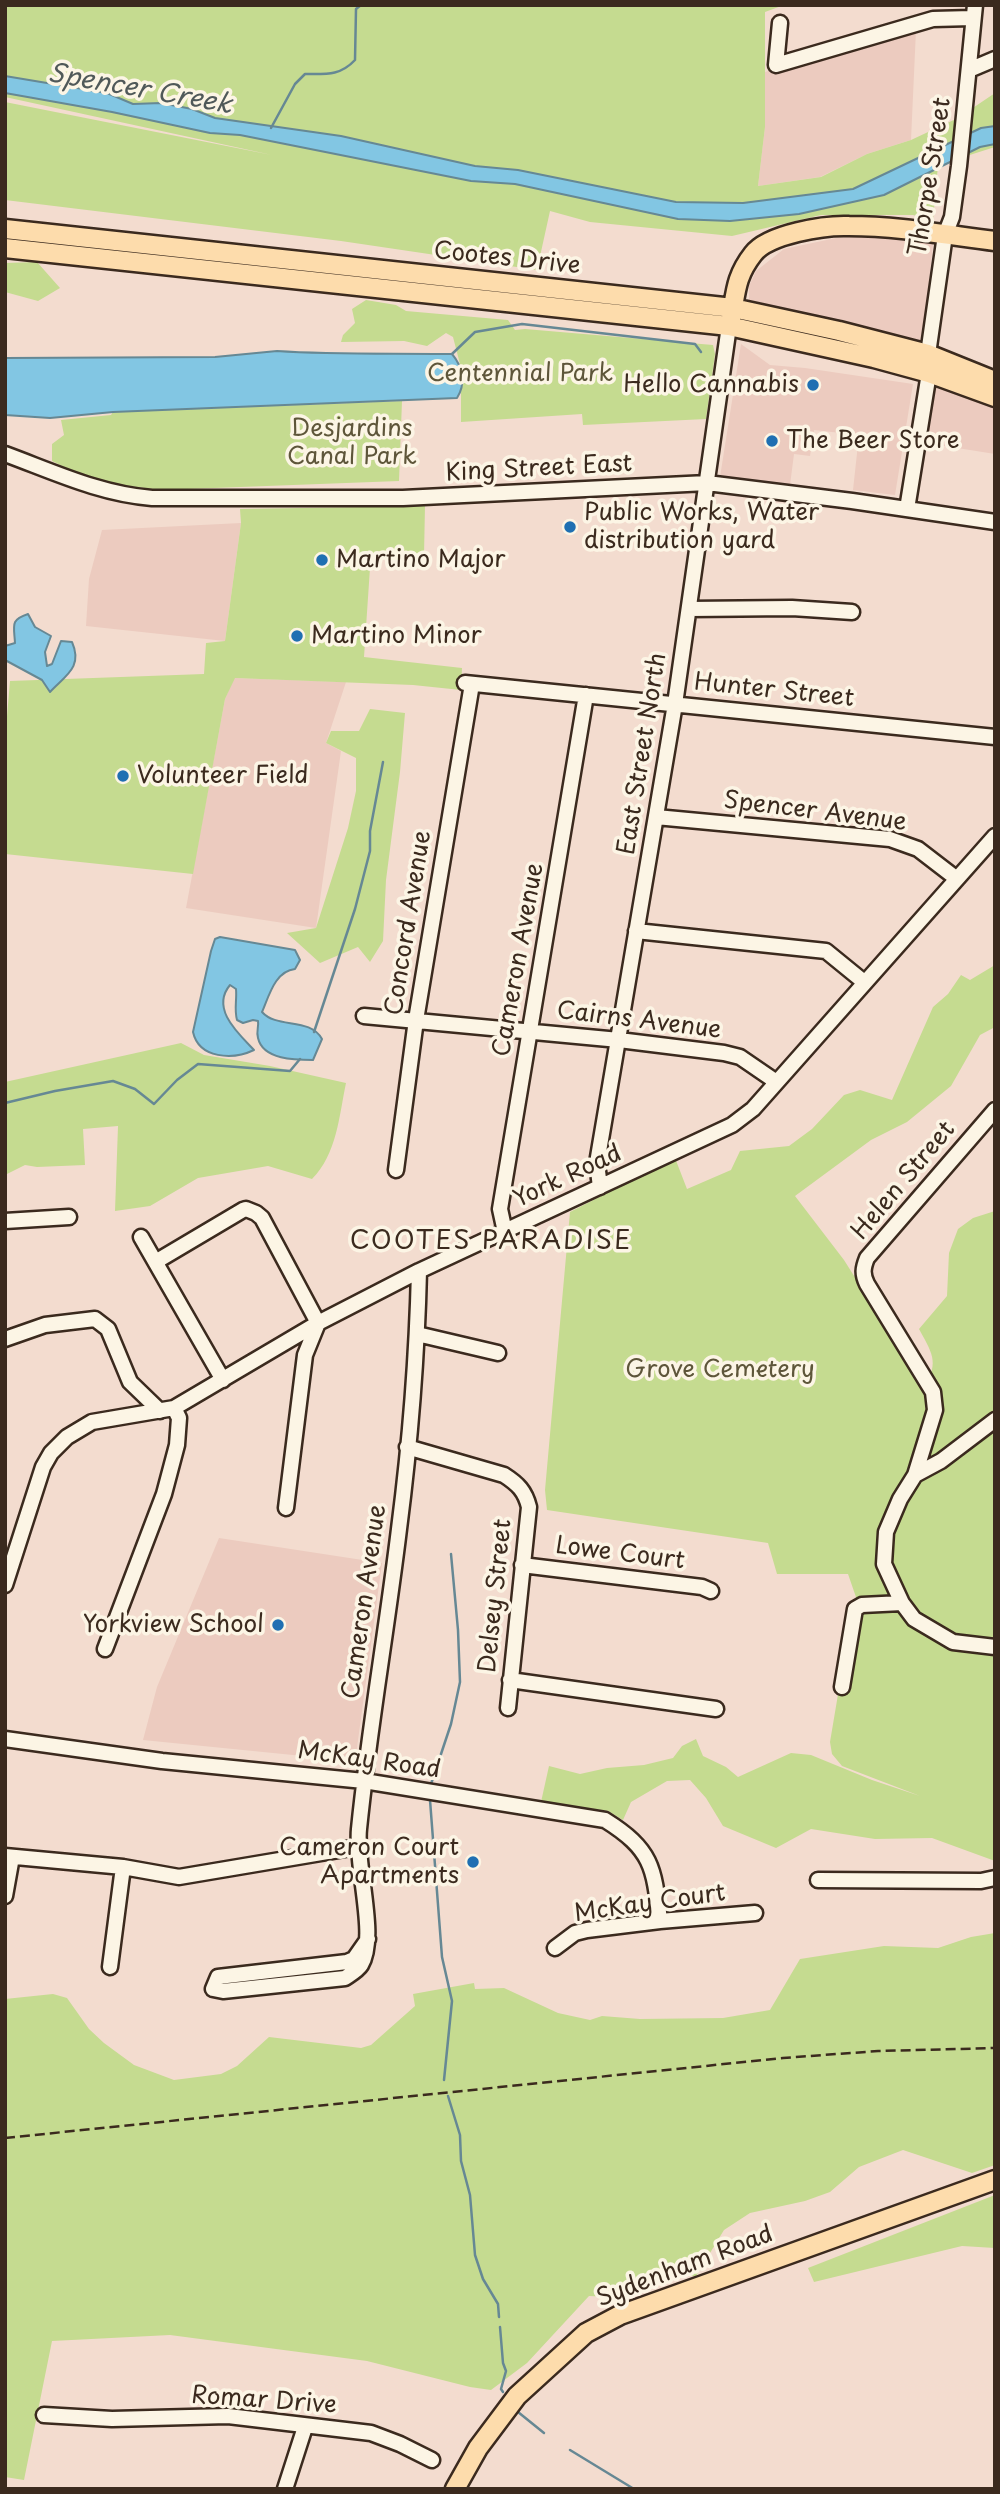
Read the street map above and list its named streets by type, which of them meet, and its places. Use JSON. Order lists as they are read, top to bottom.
{
  "streets": {
    "main road": ["Cootes Drive", "Sydenham Road"],
    "street": [
      "Thorpe Street",
      "King Street East",
      "Hunter Street",
      "East Street North",
      "Spencer Avenue",
      "Concord Avenue",
      "Cameron Avenue",
      "Cairns Avenue",
      "York Road",
      "Helen Street",
      "Lowe Court",
      "Delsey Street",
      "McKay Road",
      "McKay Court",
      "Romar Drive"
    ]
  },
  "crossings": [
    ["Thorpe Street", "Cootes Drive"],
    ["Cootes Drive", "East Street North"],
    ["King Street East", "East Street North"],
    ["Hunter Street", "East Street North"],
    ["Hunter Street", "Concord Avenue"],
    ["Hunter Street", "Cameron Avenue"],
    ["East Street North", "Spencer Avenue"],
    ["East Street North", "Cairns Avenue"],
    ["East Street North", "York Road"],
    ["Spencer Avenue", "York Road"],
    ["Concord Avenue", "Cairns Avenue"],
    ["Cameron Avenue", "Cairns Avenue"],
    ["Cameron Avenue", "York Road"],
    ["Cameron Avenue", "Delsey Street"],
    ["Cameron Avenue", "McKay Road"],
    ["Cairns Avenue", "York Road"],
    ["Lowe Court", "Delsey Street"],
    ["McKay Road", "McKay Court"]
  ],
  "districts": ["COOTES PARADISE"],
  "water": ["Spencer Creek"],
  "parks": ["Centennial Park", "Desjardins Canal Park", "Grove Cemetery"],
  "places": [
    "Hello Cannabis",
    "The Beer Store",
    "Public Works, Water distribution yard",
    "Martino Major",
    "Martino Minor",
    "Volunteer Field",
    "Yorkview School",
    "Cameron Court Apartments"
  ]
}
